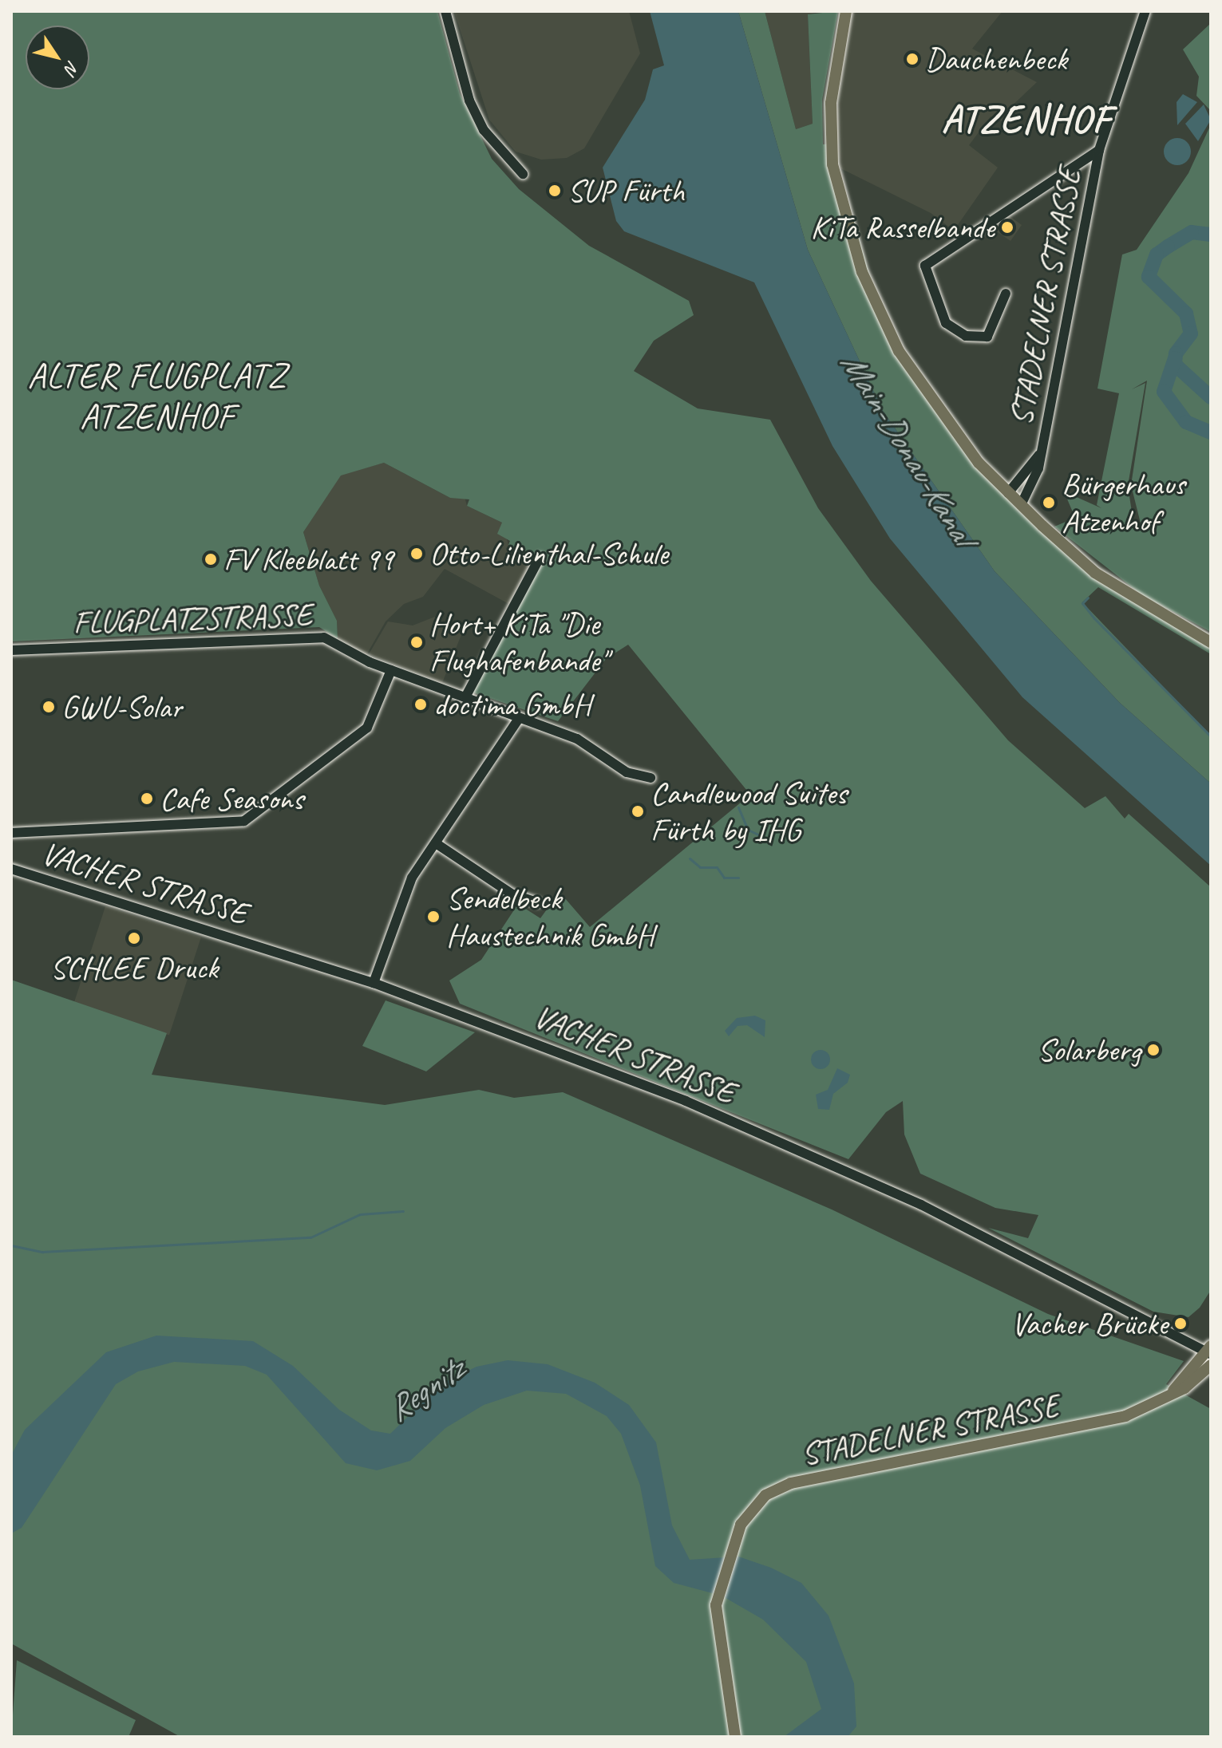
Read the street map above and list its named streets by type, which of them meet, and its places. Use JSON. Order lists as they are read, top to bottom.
{
  "streets": {
    "main road": ["STADELNER STRASSE"],
    "street": ["FLUGPLATZSTRASSE", "VACHER STRASSE"]
  },
  "crossings": [
    ["STADELNER STRASSE", "VACHER STRASSE"]
  ],
  "districts": ["ATZENHOF", "ALTER FLUGPLATZ ATZENHOF"],
  "water": ["Main-Donau-Kanal", "Regnitz"],
  "places": [
    "Dauchenbeck",
    "SUP Fürth",
    "KiTa Rasselbande",
    "Bürgerhaus Atzenhof",
    "Otto-Lilienthal-Schule",
    "FV Kleeblatt 99",
    "Hort+ KiTa \"Die Flughafenbande\"",
    "doctima GmbH",
    "GWU-Solar",
    "Cafe Seasons",
    "Candlewood Suites Fürth by IHG",
    "Sendelbeck Haustechnik GmbH",
    "SCHLEE Druck",
    "Solarberg",
    "Vacher Brücke"
  ],
  "north": "bottom right"
}
